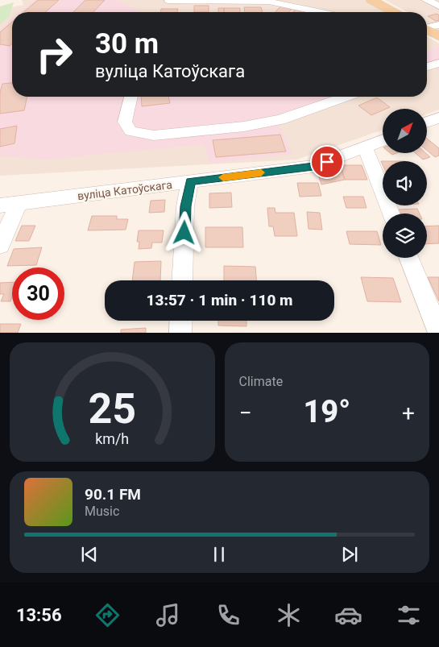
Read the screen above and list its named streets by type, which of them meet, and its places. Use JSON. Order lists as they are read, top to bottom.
{
  "streets": {
    "street": ["вуліца Катоўскага"]
  },
  "north": "top right",
  "page": {
    "turn": ["30 m", "вуліца Катоўскага"],
    "limit": "30",
    "trip": "13:57 · 1 min · 110 m",
    "tile": "Climate",
    "heat": ["−", "19°", "+"],
    "song": ["90.1 FM", "Music"],
    "tabs": "13:56",
    "gauge": ["25", "km/h"]
  }
}
